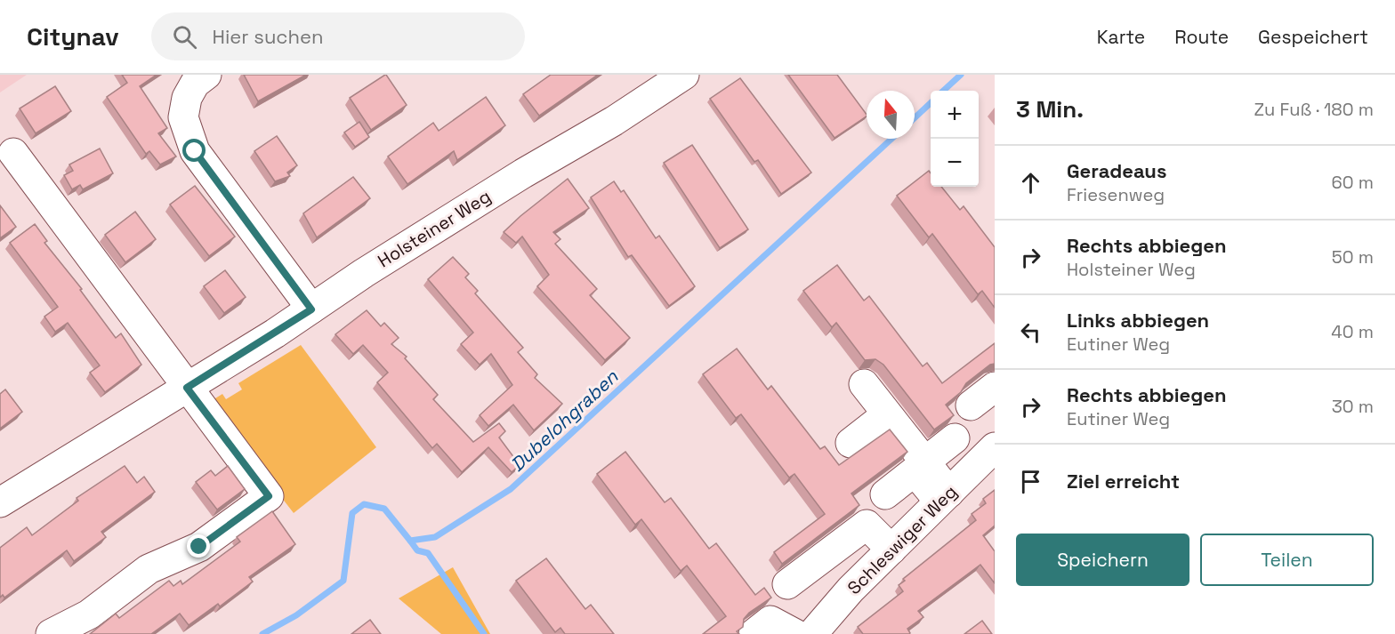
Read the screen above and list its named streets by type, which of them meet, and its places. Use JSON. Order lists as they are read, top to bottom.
{
  "streets": {
    "street": ["Holsteiner Weg", "Schleswiger Weg"]
  },
  "water": ["Dubelohgraben"],
  "north": "top",
  "page": {
    "header": "Citynav",
    "search": "Hier suchen",
    "nav": ["Karte", "Route", "Gespeichert"],
    "heading": ["3 Min.", "Zu Fuß · 180 m"],
    "map_buttons": ["+", "−"],
    "list": [
      ["Geradeaus", "Friesenweg", "60 m"],
      ["Rechts abbiegen", "Holsteiner Weg", "50 m"],
      ["Links abbiegen", "Eutiner Weg", "40 m"],
      ["Rechts abbiegen", "Eutiner Weg", "30 m"],
      "Ziel erreicht"
    ],
    "buttons": ["Speichern", "Teilen"]
  }
}
